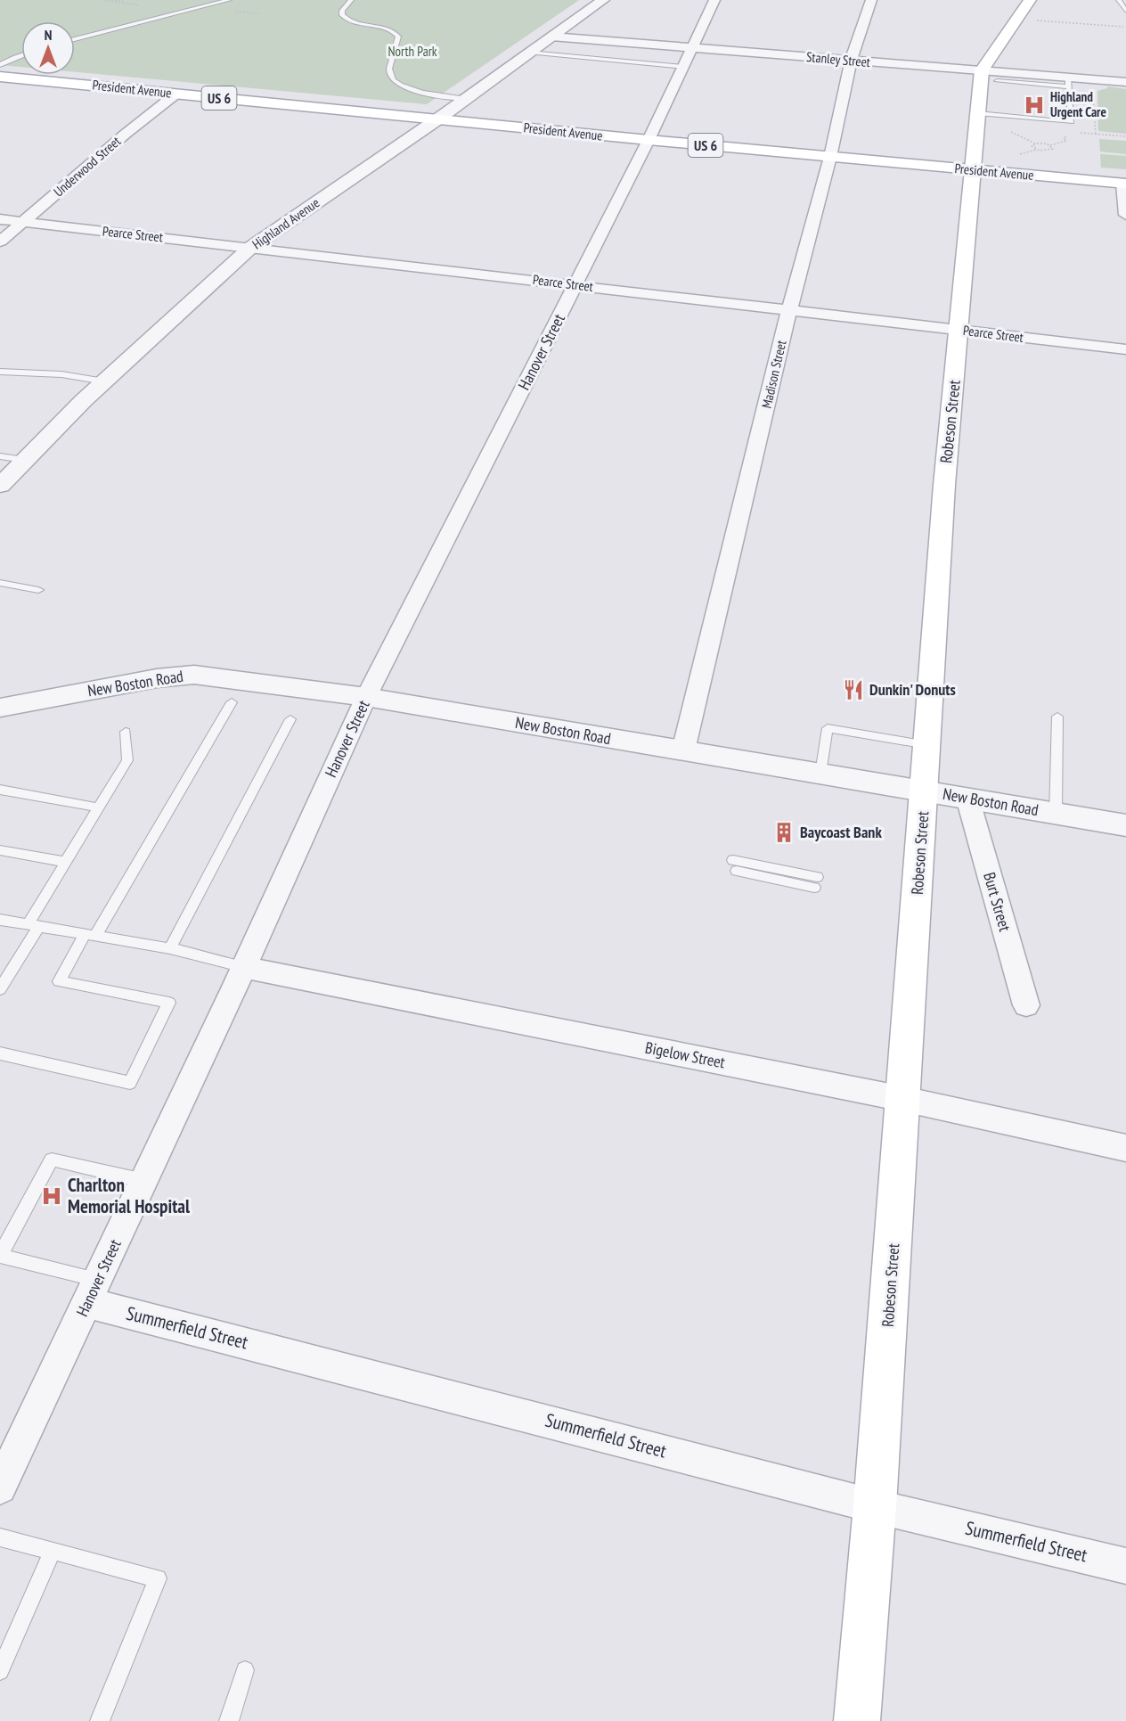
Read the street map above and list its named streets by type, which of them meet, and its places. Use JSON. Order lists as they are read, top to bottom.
{
  "streets": {
    "main road": ["President Avenue", "US 6", "Robeson Street"],
    "street": [
      "Stanley Street",
      "Underwood Street",
      "Highland Avenue",
      "Pearce Street",
      "Hanover Street",
      "Madison Street",
      "New Boston Road",
      "Burt Street",
      "Bigelow Street",
      "Summerfield Street"
    ]
  },
  "crossings": [
    ["Stanley Street", "Highland Avenue"],
    ["Stanley Street", "Hanover Street"],
    ["Stanley Street", "Madison Street"],
    ["Stanley Street", "Robeson Street"],
    ["President Avenue", "Underwood Street"],
    ["President Avenue", "Highland Avenue"],
    ["President Avenue", "Hanover Street"],
    ["President Avenue", "Madison Street"],
    ["President Avenue", "Robeson Street"],
    ["Underwood Street", "Pearce Street"],
    ["Highland Avenue", "Pearce Street"],
    ["Pearce Street", "Hanover Street"],
    ["Pearce Street", "Madison Street"],
    ["Pearce Street", "Robeson Street"],
    ["Hanover Street", "New Boston Road"],
    ["Hanover Street", "Bigelow Street"],
    ["Hanover Street", "Summerfield Street"],
    ["Madison Street", "New Boston Road"],
    ["Robeson Street", "New Boston Road"],
    ["Robeson Street", "Bigelow Street"],
    ["Robeson Street", "Summerfield Street"],
    ["New Boston Road", "Burt Street"]
  ],
  "parks": ["North Park"],
  "places": {
    "hospital": ["Highland Urgent Care", "Charlton Memorial Hospital"],
    "restaurant": ["Dunkin' Donuts"],
    "building": ["Baycoast Bank"]
  },
  "north": "top"
}
